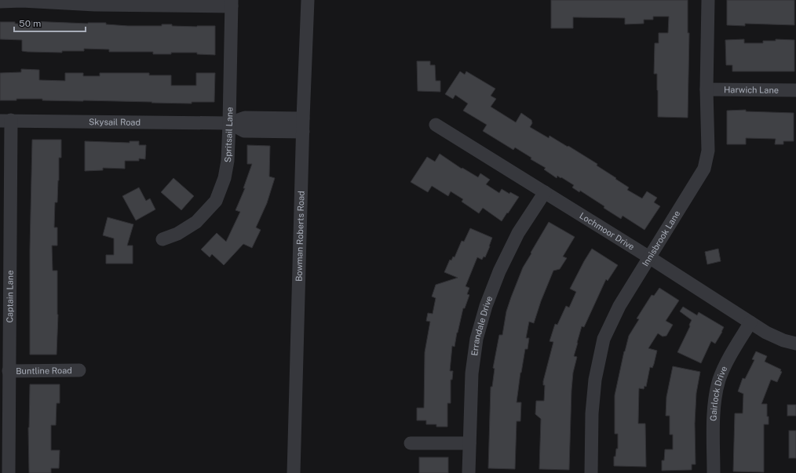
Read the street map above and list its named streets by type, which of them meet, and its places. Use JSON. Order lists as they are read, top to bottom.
{
  "streets": {
    "street": [
      "Harwich Lane",
      "Skysail Road",
      "Spritsail Lane",
      "Lochmoor Drive",
      "Bowman Roberts Road",
      "Innisbrook Lane",
      "Captain Lane",
      "Errandale Drive",
      "Buntline Road",
      "Gairlock Drive"
    ]
  },
  "crossings": [
    ["Harwich Lane", "Innisbrook Lane"],
    ["Skysail Road", "Spritsail Lane"],
    ["Skysail Road", "Bowman Roberts Road"],
    ["Skysail Road", "Captain Lane"],
    ["Lochmoor Drive", "Innisbrook Lane"],
    ["Lochmoor Drive", "Errandale Drive"],
    ["Lochmoor Drive", "Gairlock Drive"],
    ["Captain Lane", "Buntline Road"]
  ],
  "scale_bar": "50 m"
}
